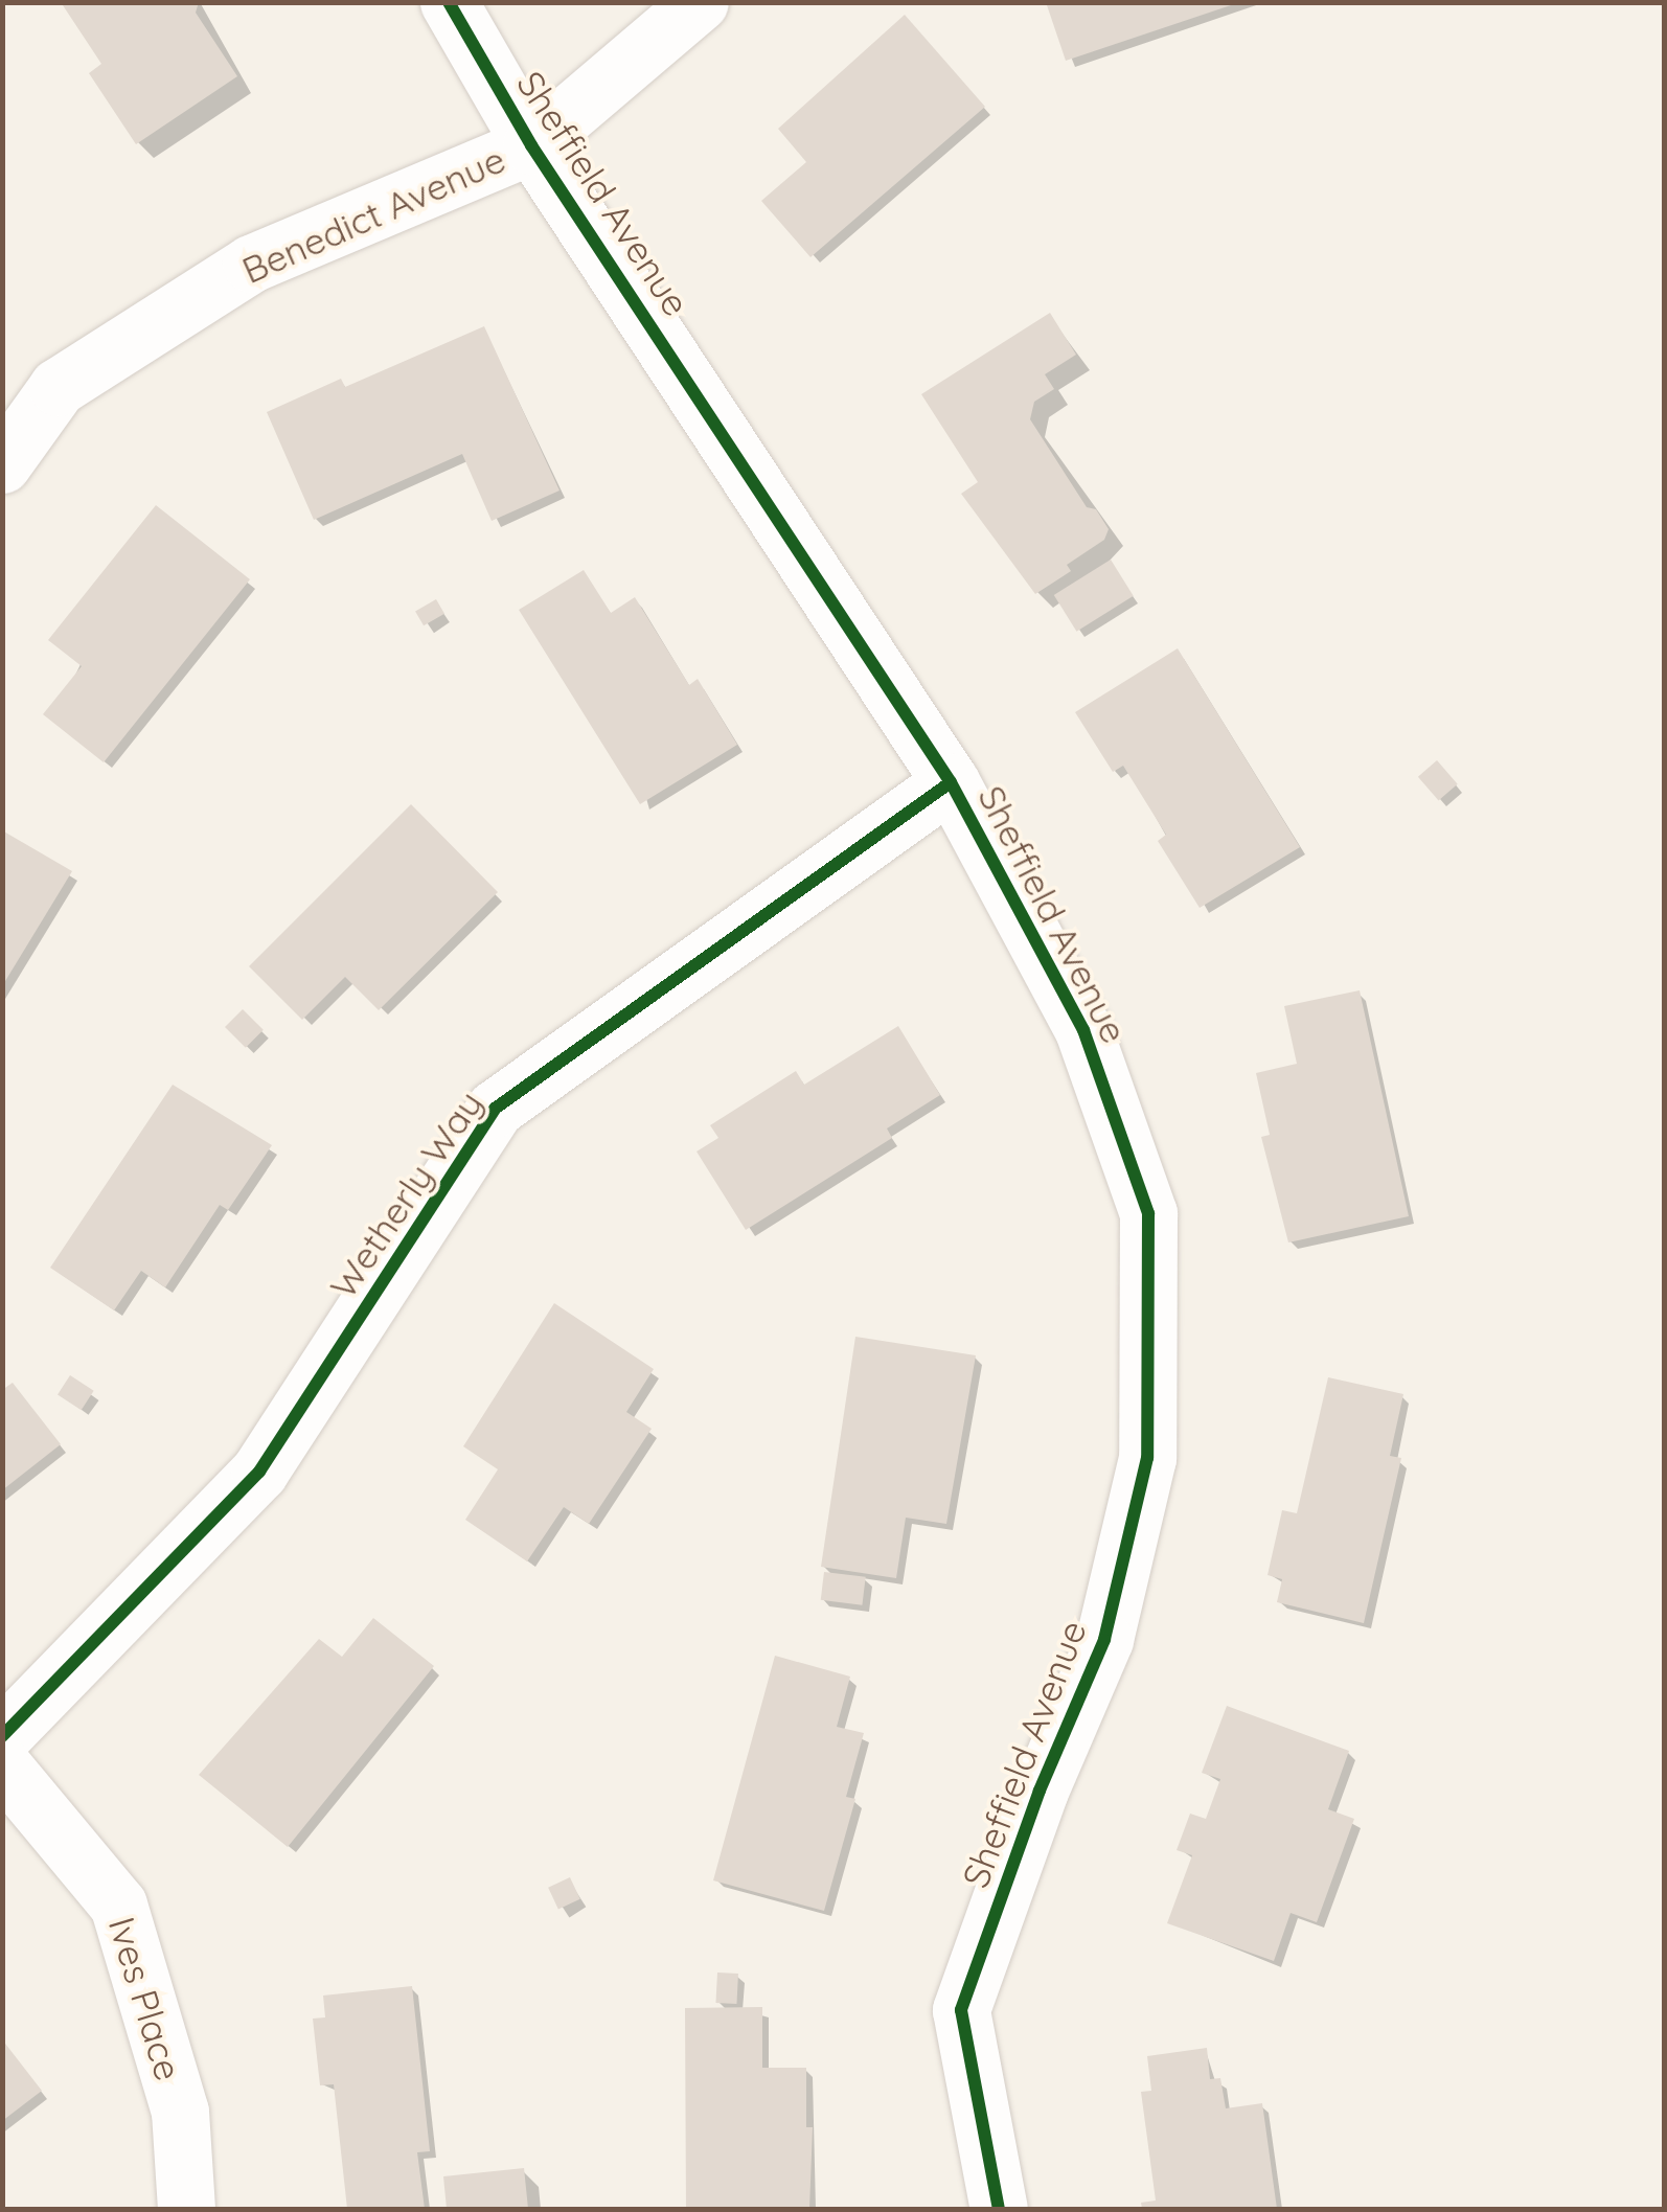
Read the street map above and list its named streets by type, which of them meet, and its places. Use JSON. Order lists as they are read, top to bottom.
{
  "streets": {
    "street": [
      "Sheffield Avenue",
      "Benedict Avenue",
      "Wetherly Way",
      "Ives Place"
    ]
  },
  "crossings": [
    ["Sheffield Avenue", "Benedict Avenue"],
    ["Sheffield Avenue", "Wetherly Way"]
  ]
}
